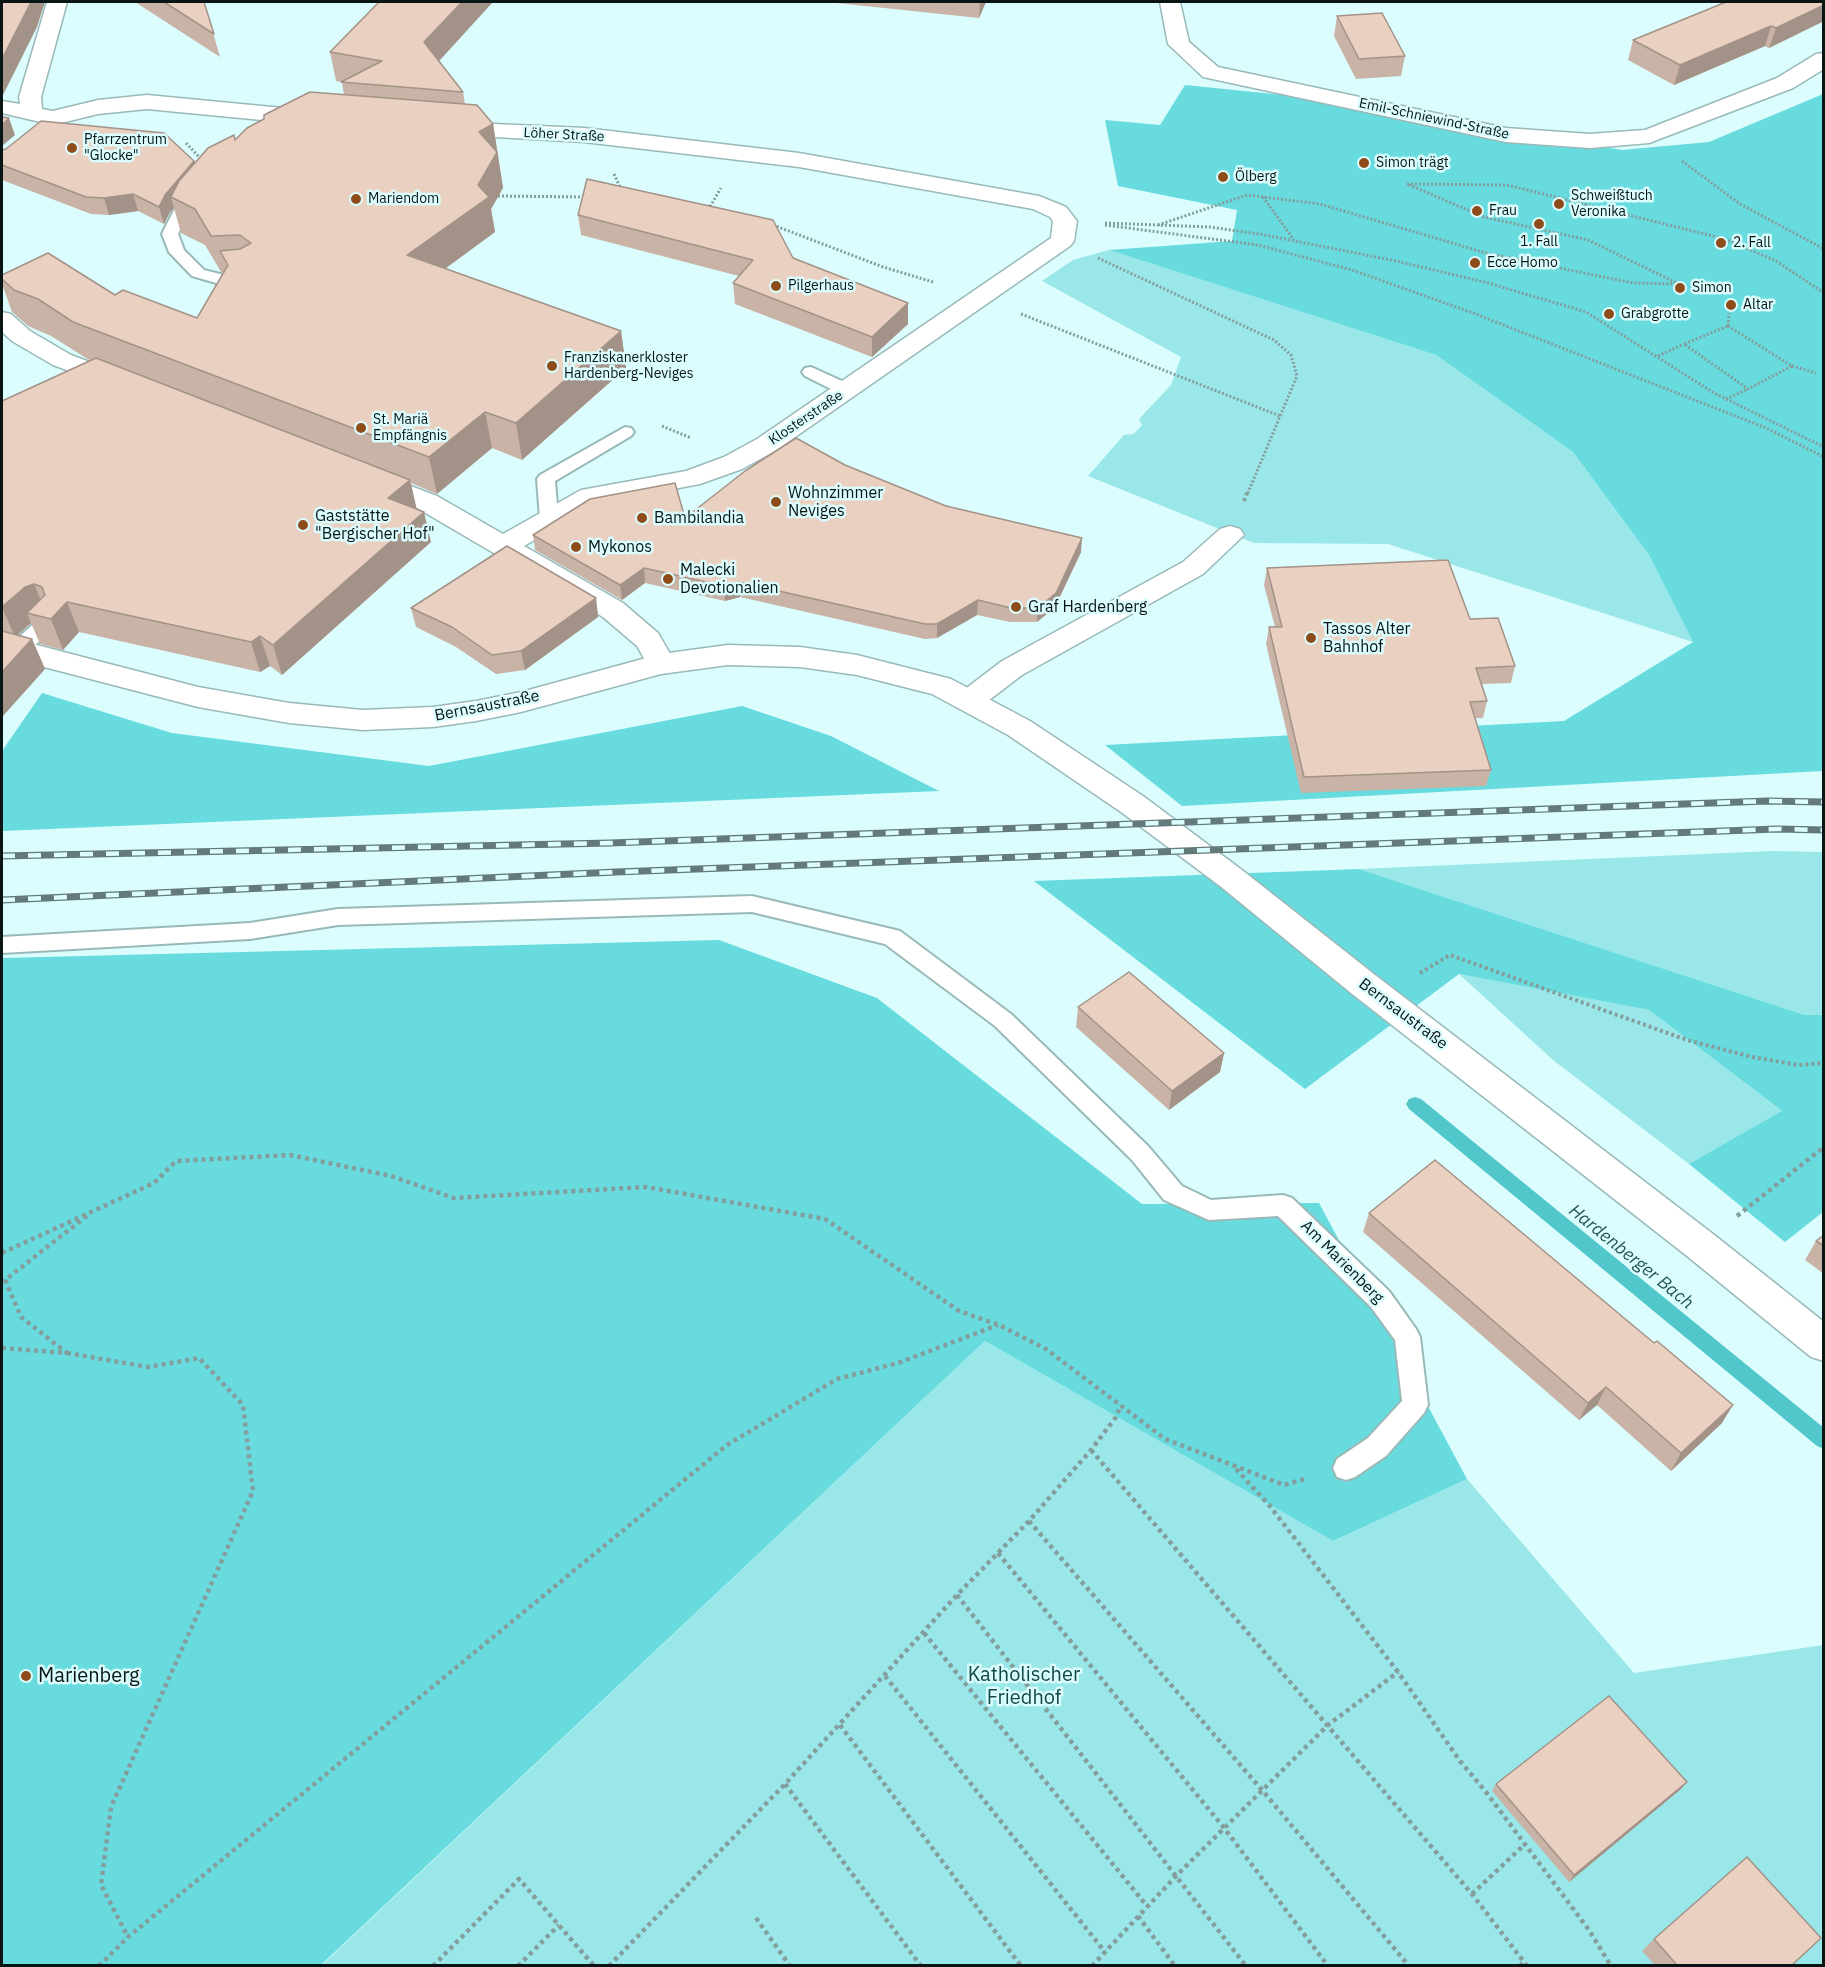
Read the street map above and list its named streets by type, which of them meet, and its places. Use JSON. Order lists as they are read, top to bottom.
{
  "streets": {
    "street": [
      "Emil-Schniewind-Straße",
      "Löher Straße",
      "Klosterstraße",
      "Bernsaustraße"
    ],
    "lane": ["Am Marienberg"]
  },
  "crossings": [
    ["Löher Straße", "Klosterstraße"]
  ],
  "water": ["Hardenberger Bach"],
  "parks": ["Katholischer Friedhof"],
  "places": [
    "Pfarrzentrum \"Glocke\"",
    "Simon trägt",
    "Ölberg",
    "Mariendom",
    "Schweißtuch Veronika",
    "Frau",
    "1. Fall",
    "2. Fall",
    "Ecce Homo",
    "Pilgerhaus",
    "Simon",
    "Altar",
    "Grabgrotte",
    "Franziskanerkloster Hardenberg-Neviges",
    "St. Mariä Empfängnis",
    "Wohnzimmer Neviges",
    "Bambilandia",
    "Gaststätte \"Bergischer Hof\"",
    "Mykonos",
    "Malecki Devotionalien",
    "Graf Hardenberg",
    "Tassos Alter Bahnhof",
    "Marienberg"
  ]
}
